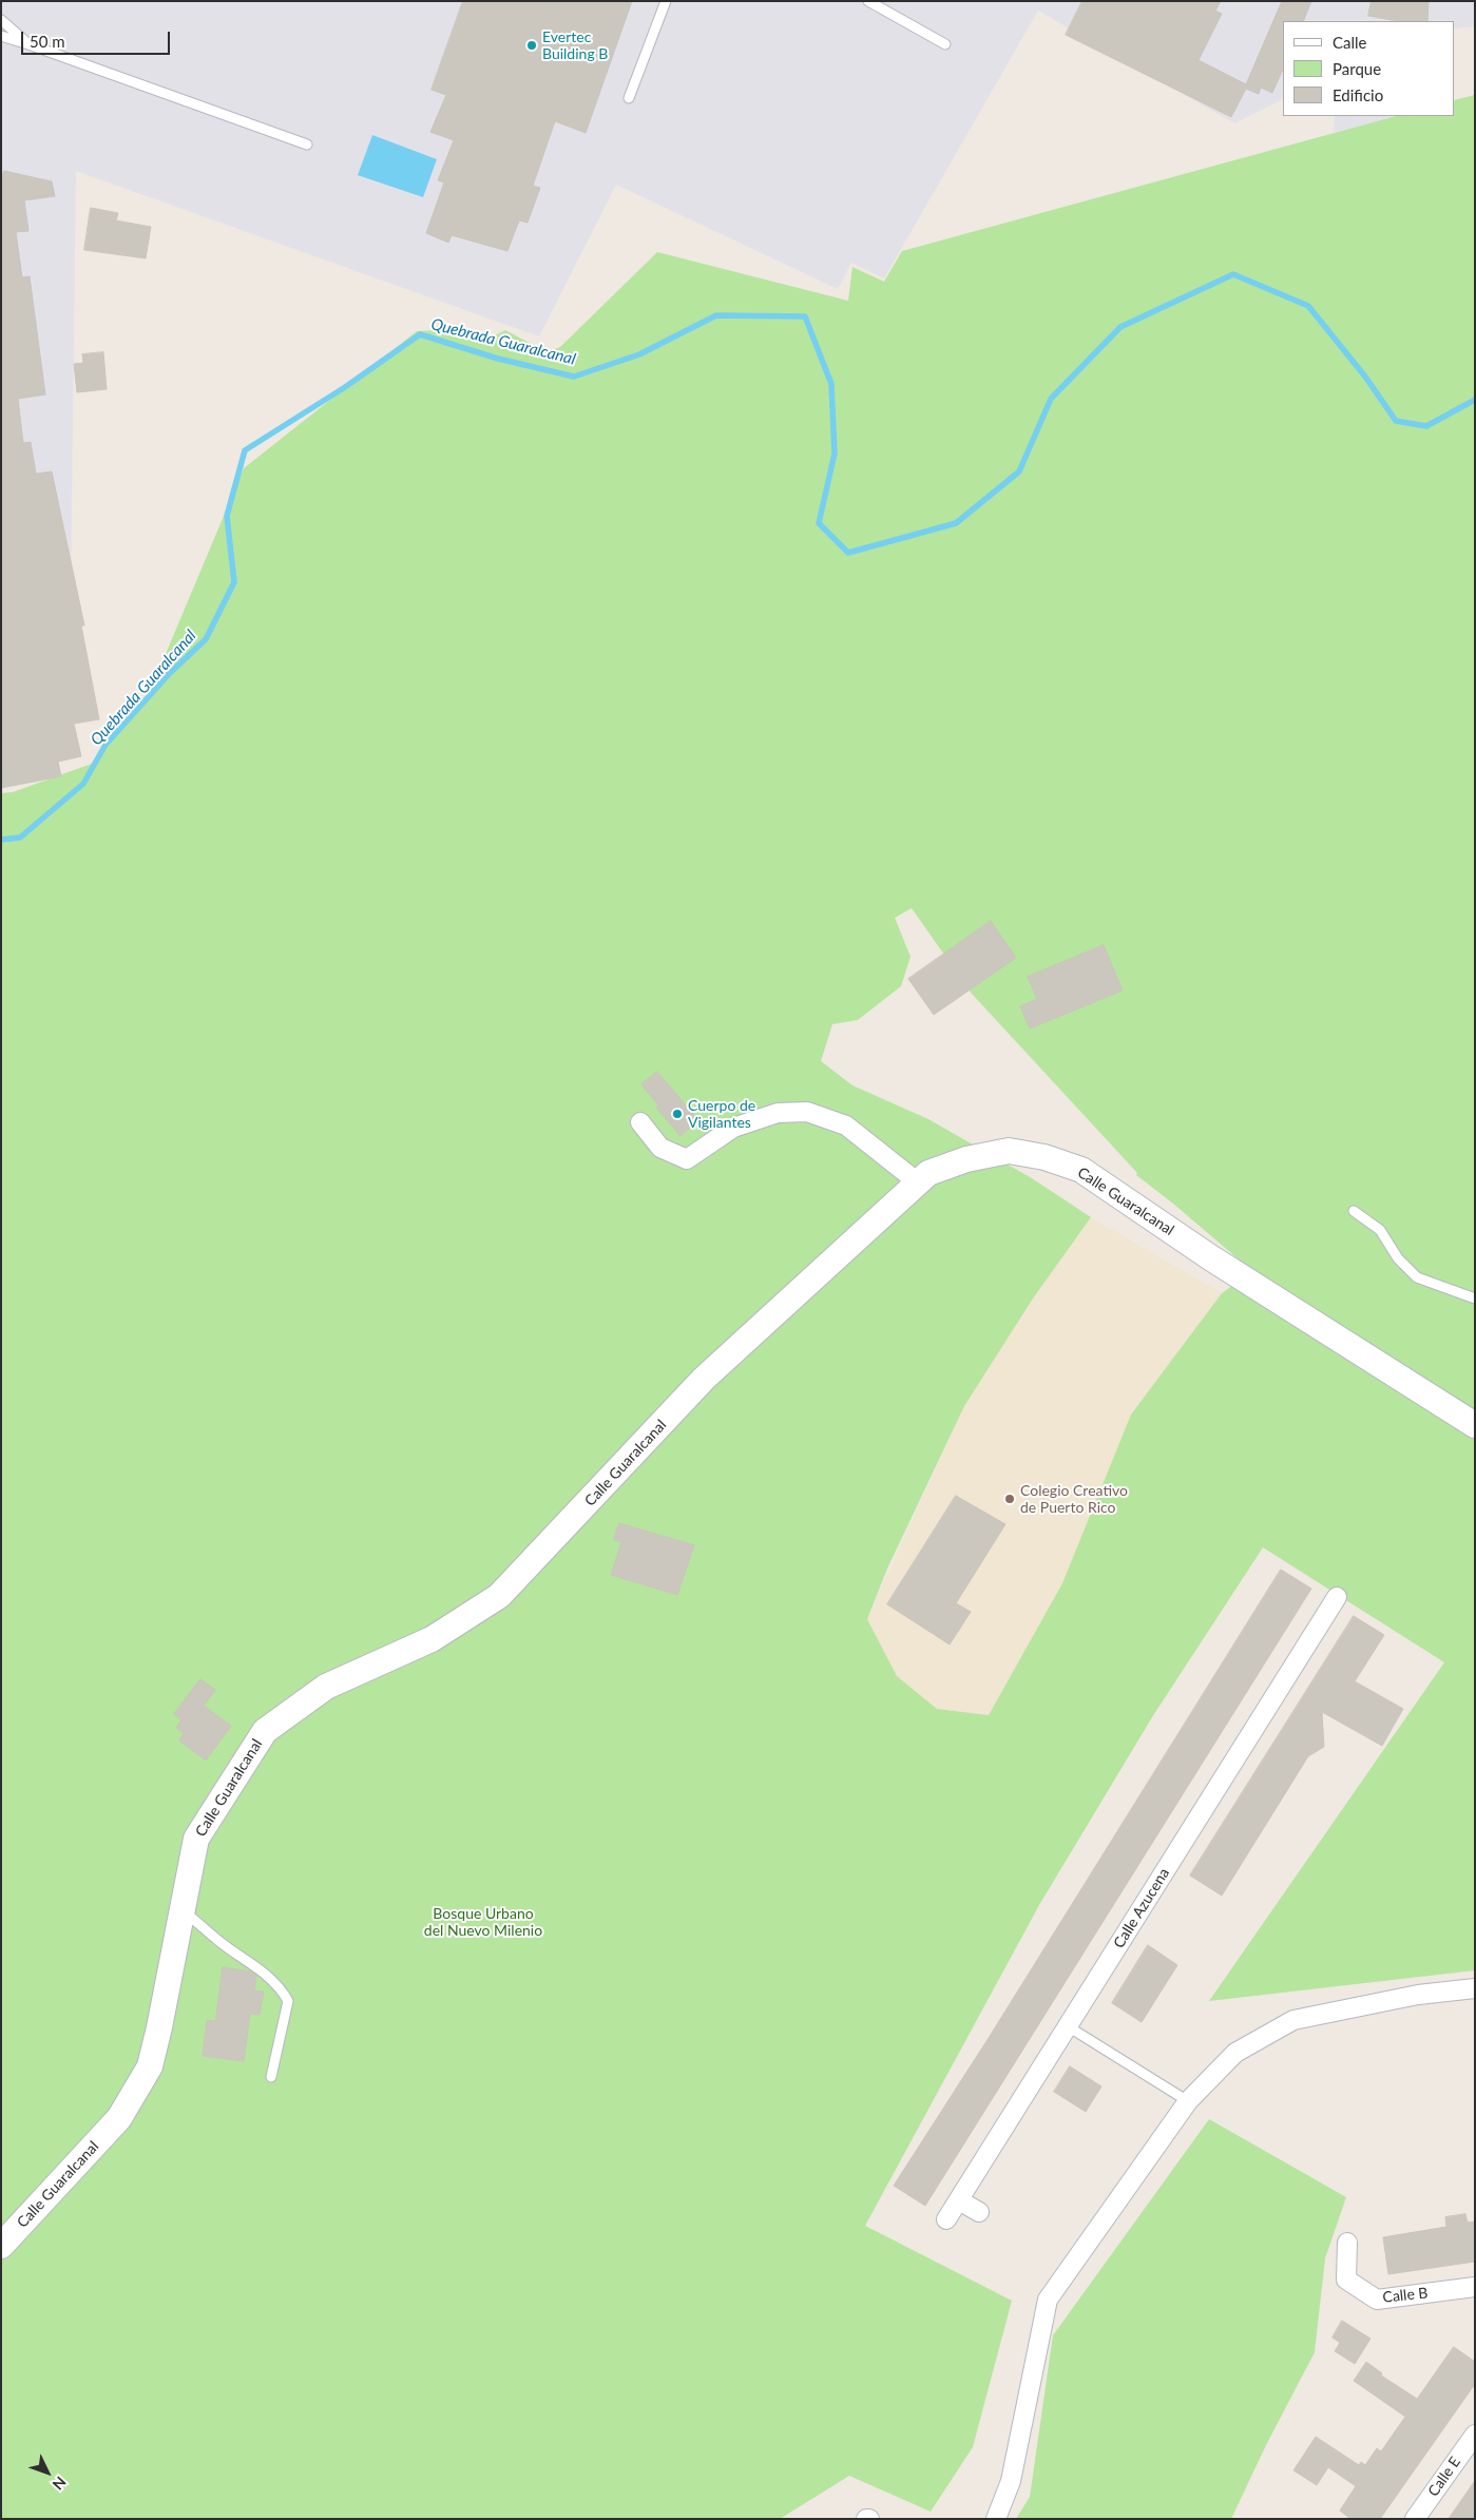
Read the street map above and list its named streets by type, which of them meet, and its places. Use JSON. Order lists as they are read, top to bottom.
{
  "streets": {
    "street": [
      "Calle Guaralcanal",
      "Calle Azucena",
      "Calle B",
      "Calle E"
    ]
  },
  "water": ["Quebrada Guaralcanal"],
  "parks": ["Bosque Urbano del Nuevo Milenio"],
  "places": ["Evertec Building B", "Cuerpo de Vigilantes", "Colegio Creativo de Puerto Rico"],
  "legend": ["Calle", "Parque", "Edificio"],
  "scale_bar": "50 m",
  "north": "bottom right"
}
